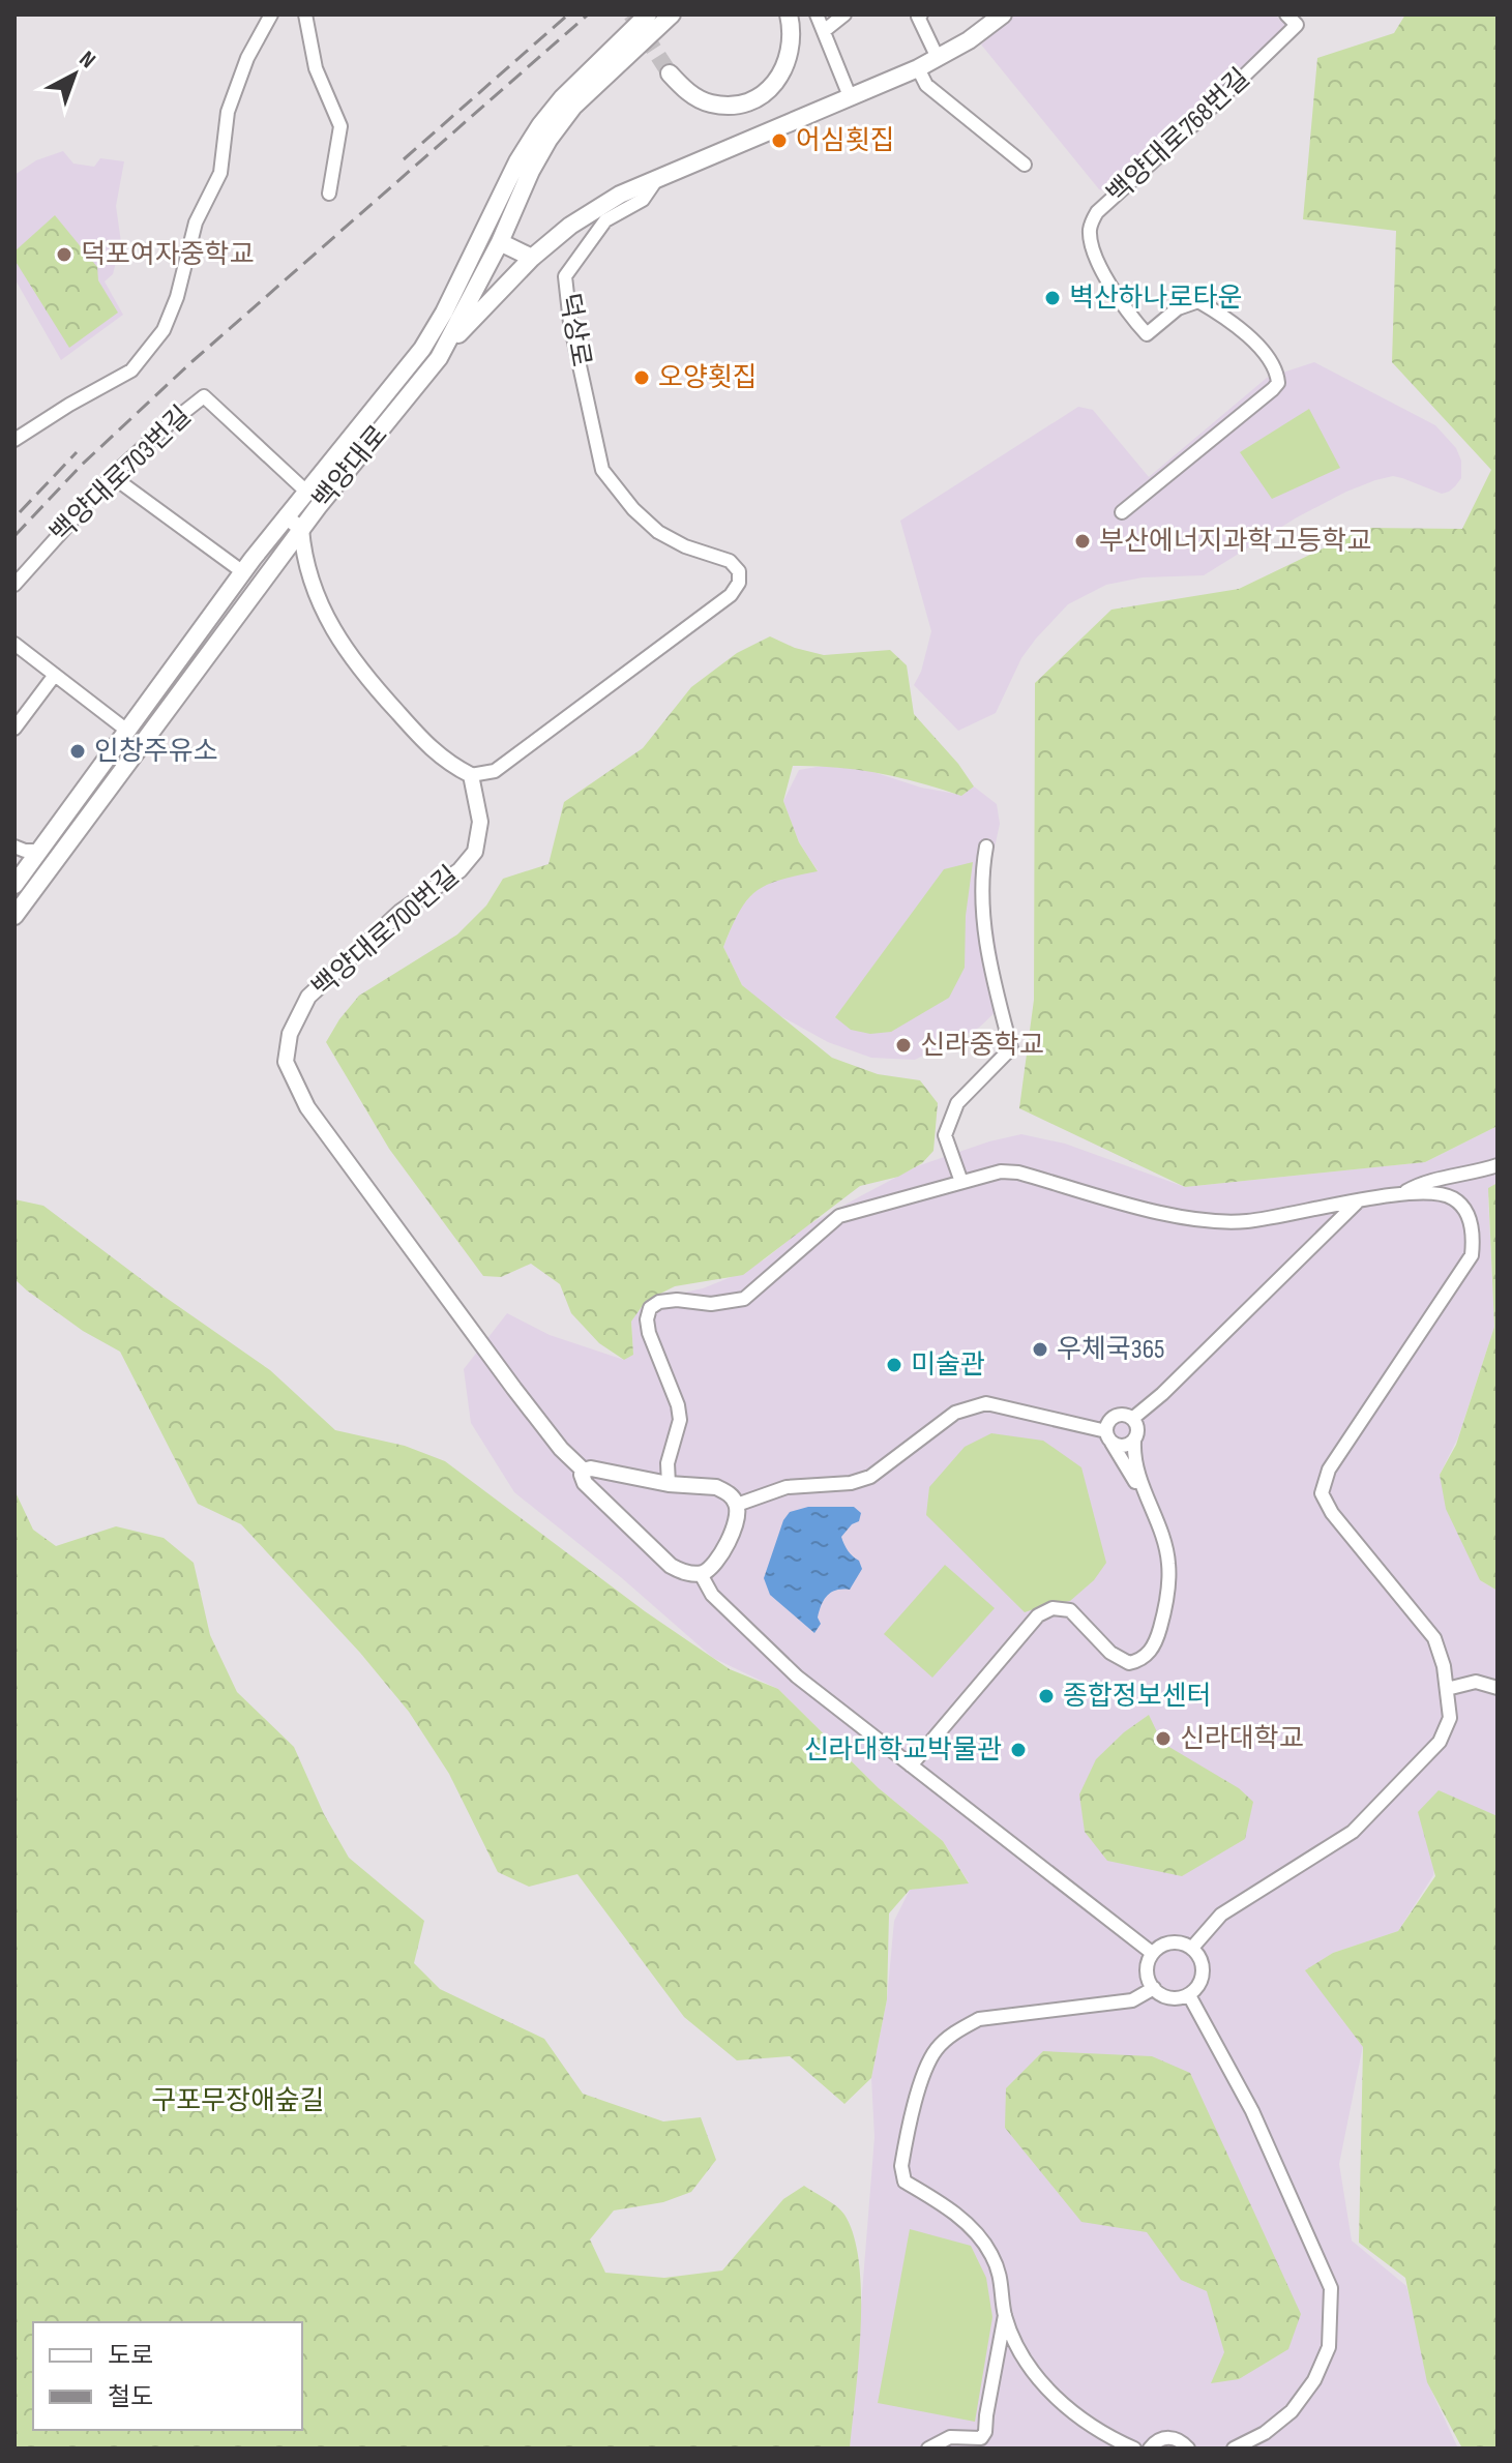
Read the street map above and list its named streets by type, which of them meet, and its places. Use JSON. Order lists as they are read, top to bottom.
{
  "streets": {
    "main road": ["덕상로", "백양대로"],
    "street": ["백양대로768번길", "백양대로703번길", "백양대로700번길"]
  },
  "crossings": [
    ["덕상로", "백양대로"],
    ["덕상로", "백양대로700번길"],
    ["백양대로", "백양대로703번길"]
  ],
  "parks": ["구포무장애숲길"],
  "places": [
    "어심횟집",
    "덕포여자중학교",
    "벽산하나로타운",
    "오양횟집",
    "부산에너지과학고등학교",
    "인창주유소",
    "신라중학교",
    "우체국365",
    "미술관",
    "종합정보센터",
    "신라대학교",
    "신라대학교박물관"
  ],
  "legend": ["도로", "철도"],
  "north": "top right"
}
